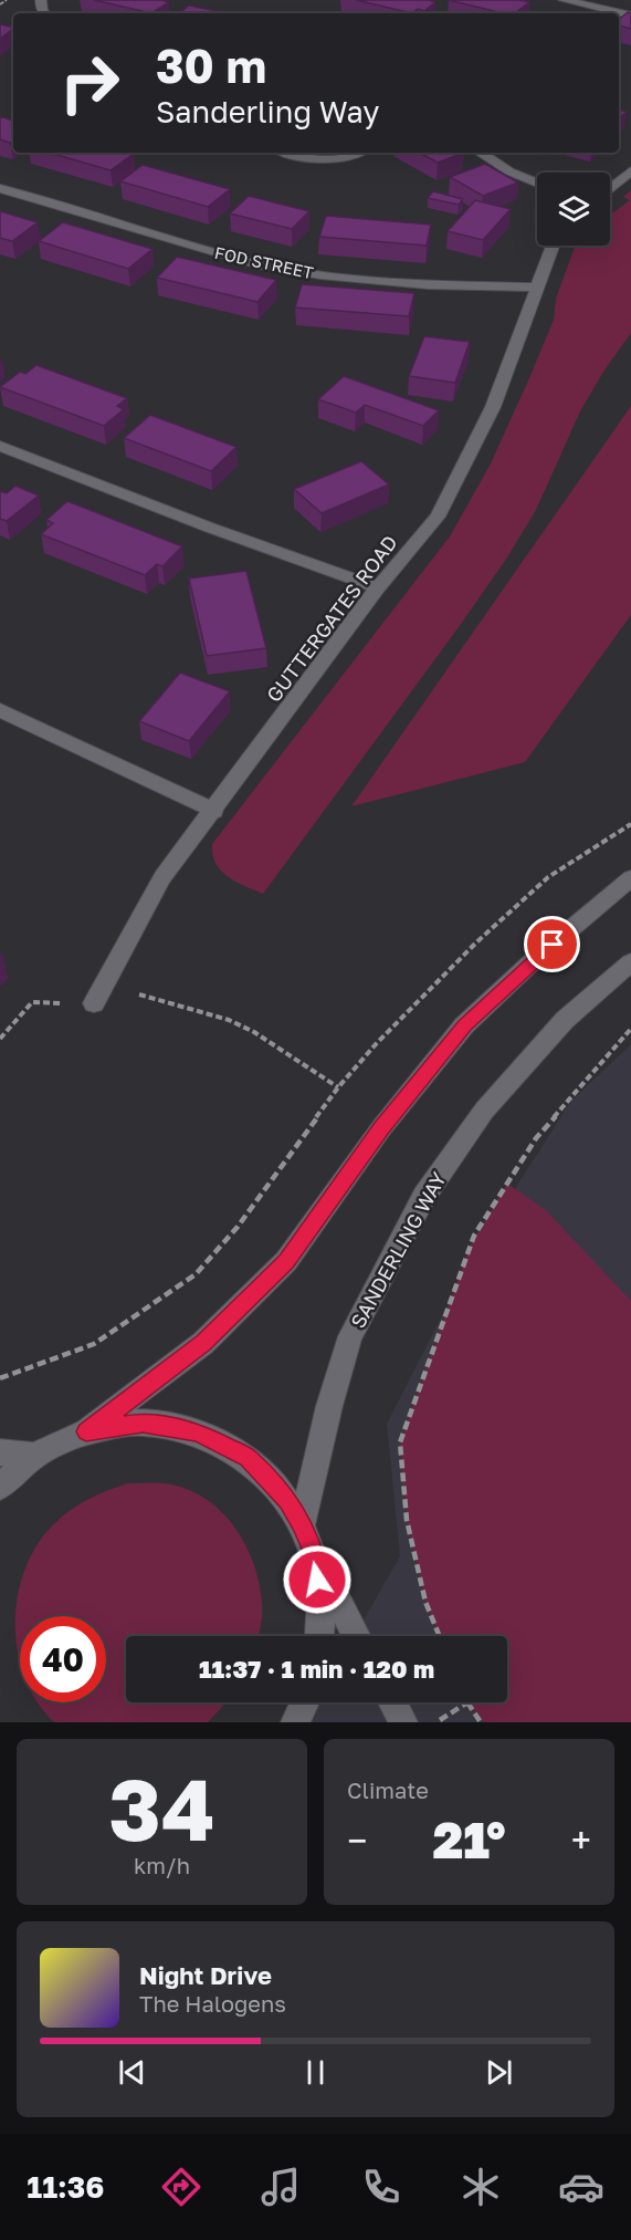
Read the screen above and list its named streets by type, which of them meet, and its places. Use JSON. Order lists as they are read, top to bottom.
{
  "streets": {
    "street": ["FOD STREET", "GUTTERGATES ROAD", "SANDERLING WAY"]
  },
  "crossings": [
    ["FOD STREET", "GUTTERGATES ROAD"]
  ],
  "page": {
    "turn": ["30 m", "Sanderling Way"],
    "limit": "40",
    "trip": "11:37 · 1 min · 120 m",
    "tile": [
      ["34", "km/h"],
      "Climate"
    ],
    "heat": ["−", "21°", "+"],
    "song": ["Night Drive", "The Halogens"],
    "tabs": "11:36"
  }
}
